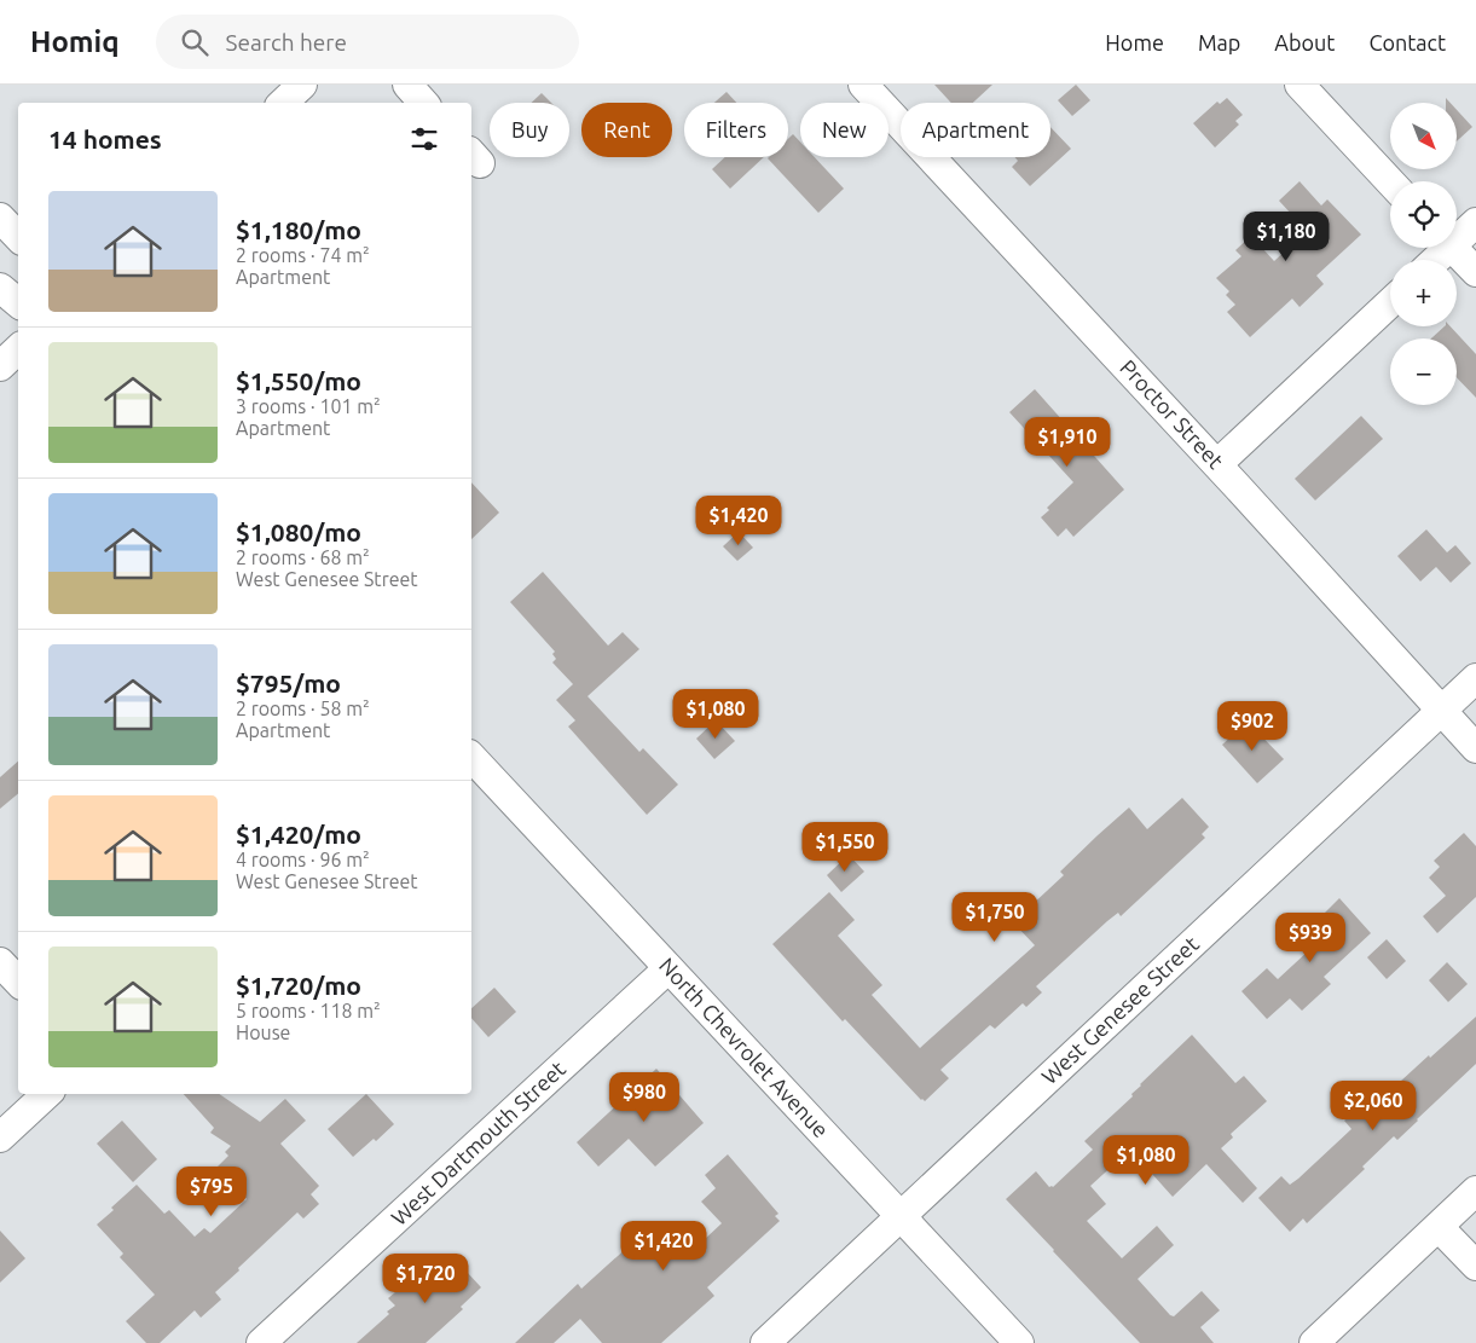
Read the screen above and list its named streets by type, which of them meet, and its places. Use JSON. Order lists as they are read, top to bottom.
{
  "streets": {
    "street": [
      "Proctor Street",
      "West Genesee Street",
      "North Chevrolet Avenue",
      "West Dartmouth Street"
    ]
  },
  "crossings": [
    ["Proctor Street", "West Genesee Street"],
    ["West Genesee Street", "North Chevrolet Avenue"],
    ["North Chevrolet Avenue", "West Dartmouth Street"]
  ],
  "north": "bottom right",
  "page": {
    "header": "Homiq",
    "search": "Search here",
    "nav": [
      "Home",
      "Map",
      "About",
      "Contact"
    ],
    "map_buttons": ["+", "−"],
    "chip": [
      "Buy",
      "Rent",
      "Filters",
      "New",
      "Apartment"
    ],
    "heading": "14 homes",
    "list": [
      {
        "name": "$1,180/mo",
        "note": "2 rooms · 74 m² · Apartment"
      },
      {
        "name": "$1,550/mo",
        "note": "3 rooms · 101 m² · Apartment"
      },
      {
        "name": "$1,080/mo",
        "note": "2 rooms · 68 m² · West Genesee Street"
      },
      {
        "name": "$795/mo",
        "note": "2 rooms · 58 m² · Apartment"
      },
      {
        "name": "$1,420/mo",
        "note": "4 rooms · 96 m² · West Genesee Street"
      },
      {
        "name": "$1,720/mo",
        "note": "5 rooms · 118 m² · House"
      }
    ],
    "price": [
      "$1,180",
      "$1,910",
      "$1,420",
      "$1,080",
      "$902",
      "$1,550",
      "$1,750",
      "$939",
      "$980",
      "$2,060",
      "$1,080",
      "$795",
      "$1,420",
      "$1,720"
    ]
  }
}
